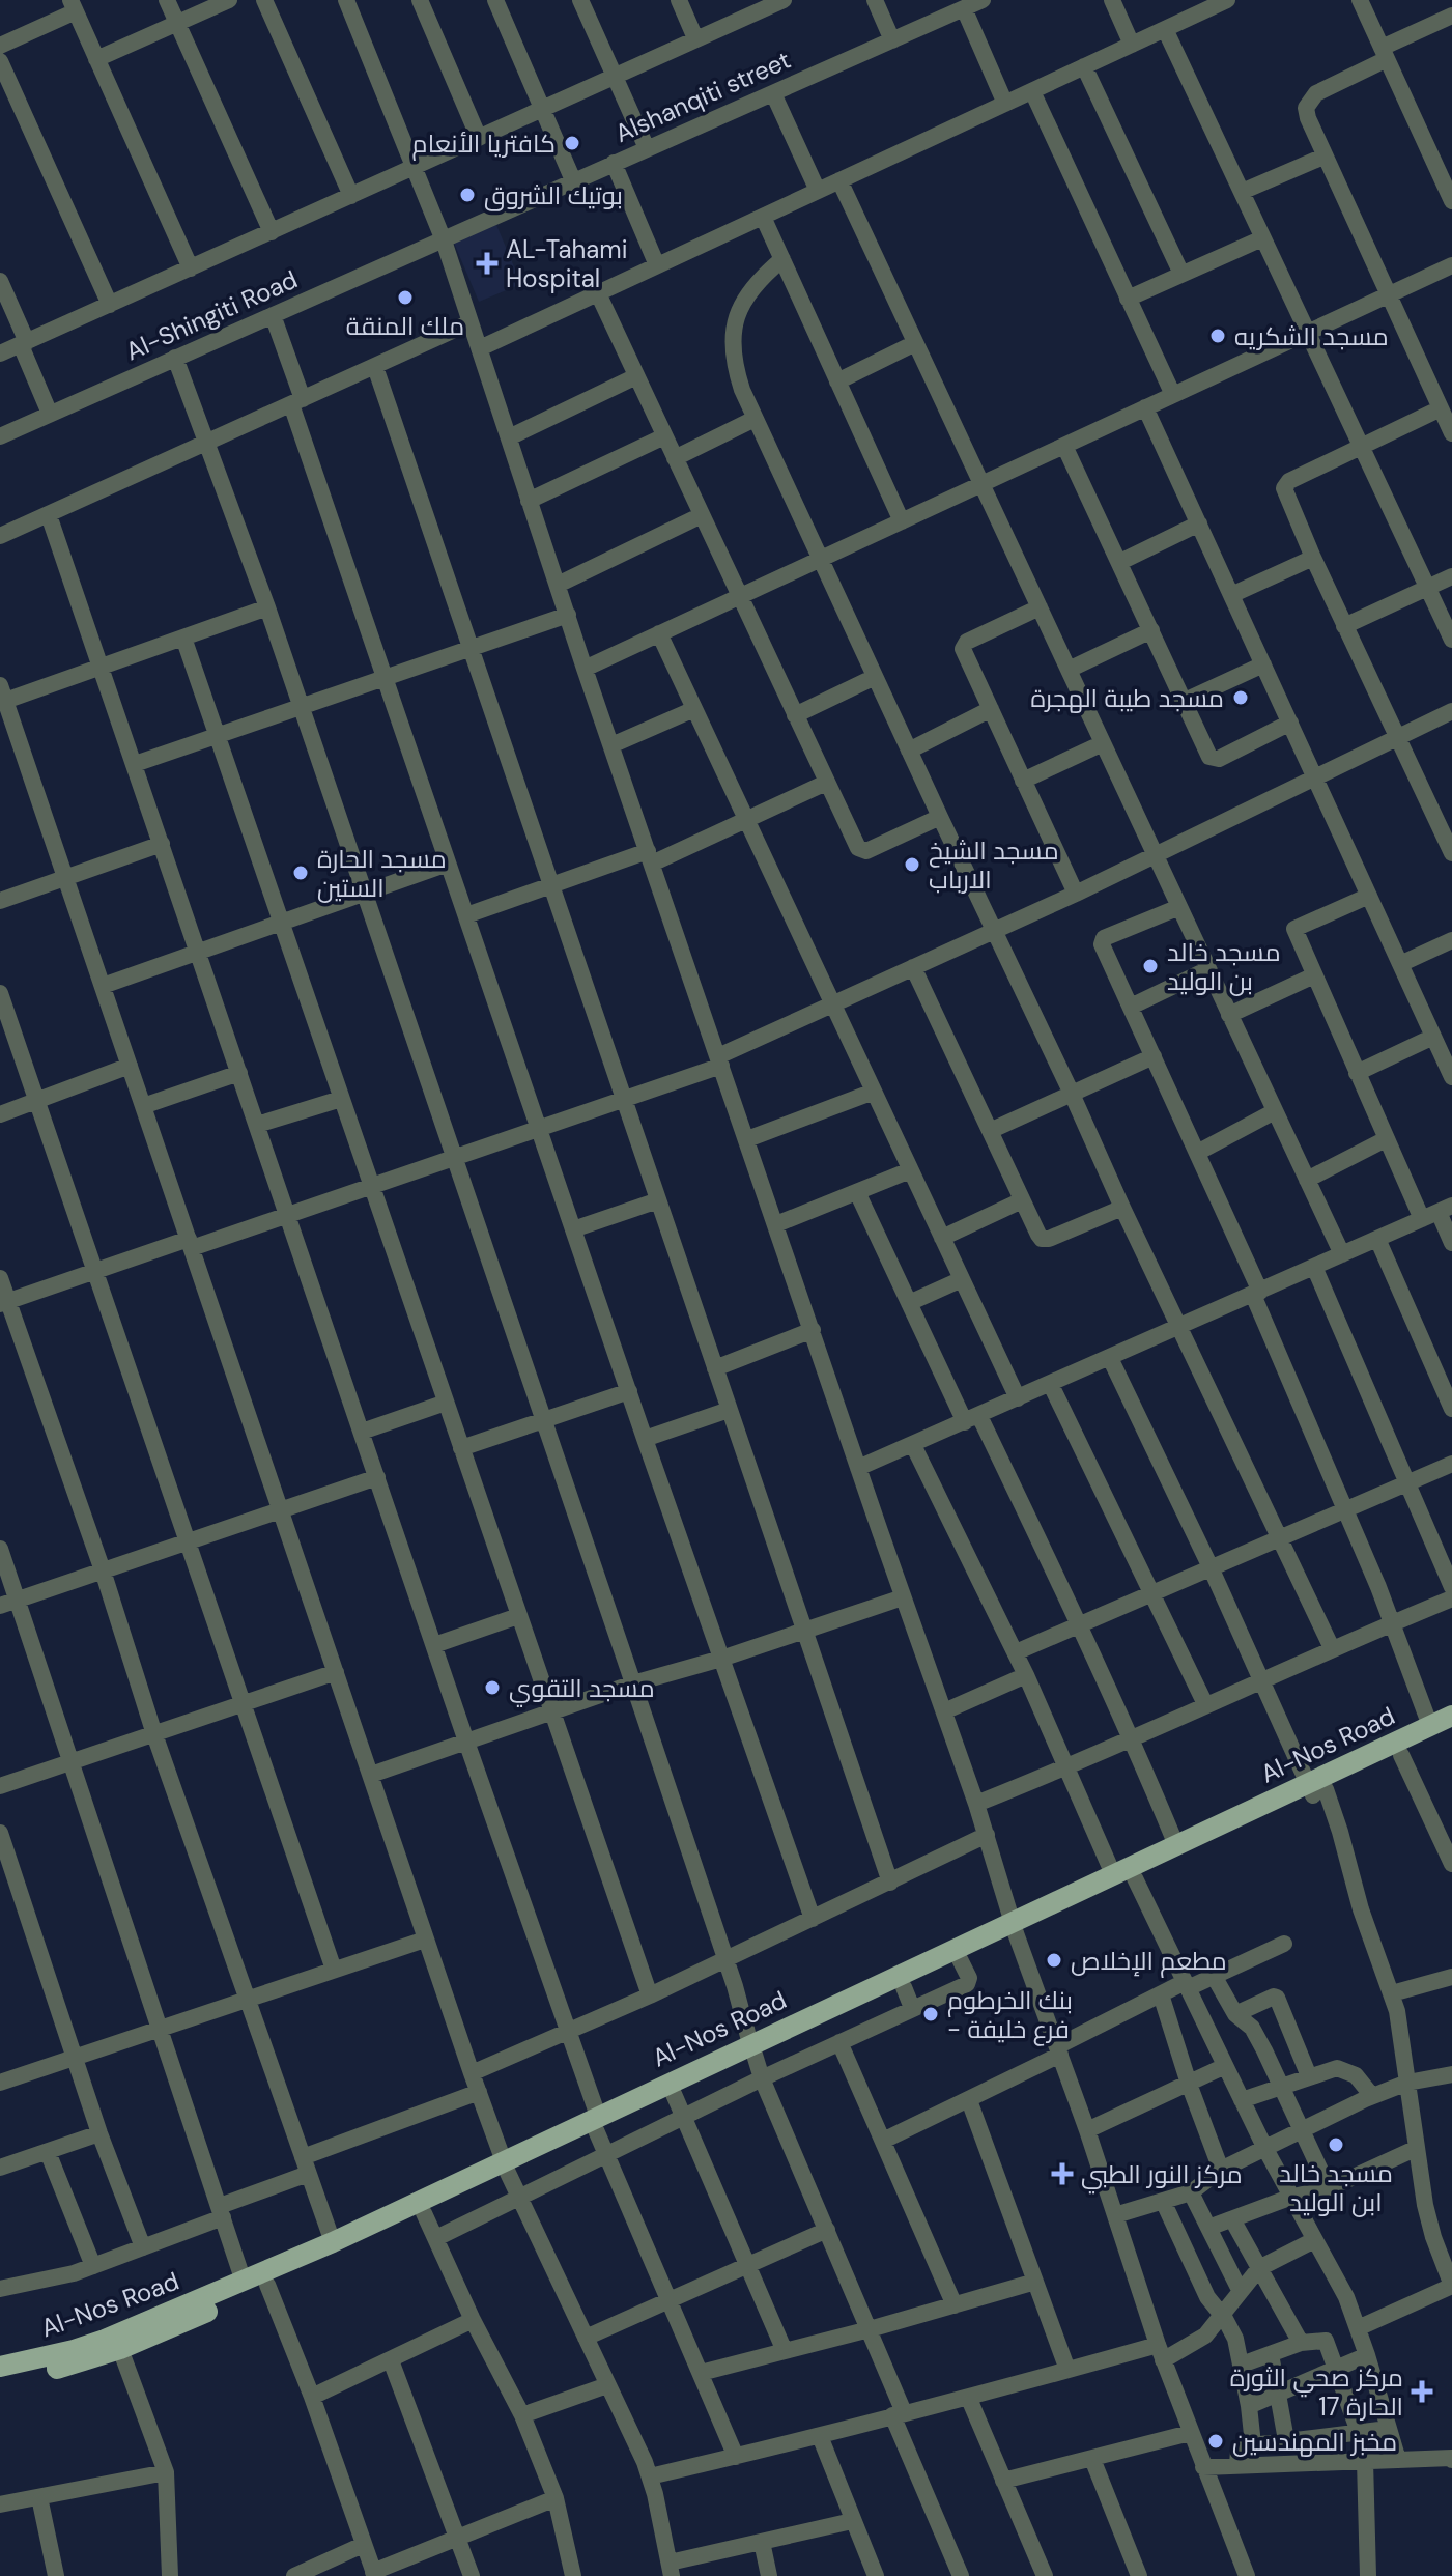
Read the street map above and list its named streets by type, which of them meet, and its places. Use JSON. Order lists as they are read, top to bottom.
{
  "streets": {
    "main road": ["Al-Nos Road"],
    "street": ["Alshanqiti street", "Al-Shingiti Road"]
  },
  "crossings": [
    ["Alshanqiti street", "Al-Shingiti Road"]
  ],
  "places": {
    "other": [
      "كافتريا الأنعام",
      "بوتيك الشروق",
      "ملك المنقة",
      "مسجد الشكريه",
      "مسجد طيبة الهجرة",
      "مسجد الشيخ الارباب",
      "مسجد الحارة الستين",
      "مسجد خالد بن الوليد",
      "مسجد التقوي",
      "مطعم الإخلاص",
      "بنك الخرطوم - فرع خليفة",
      "مسجد خالد ابن الوليد",
      "مخبز المهندسين"
    ],
    "health": ["AL-Tahami Hospital", "مركز النور الطبي", "مركز صحي الثورة الحارة 17"]
  }
}
